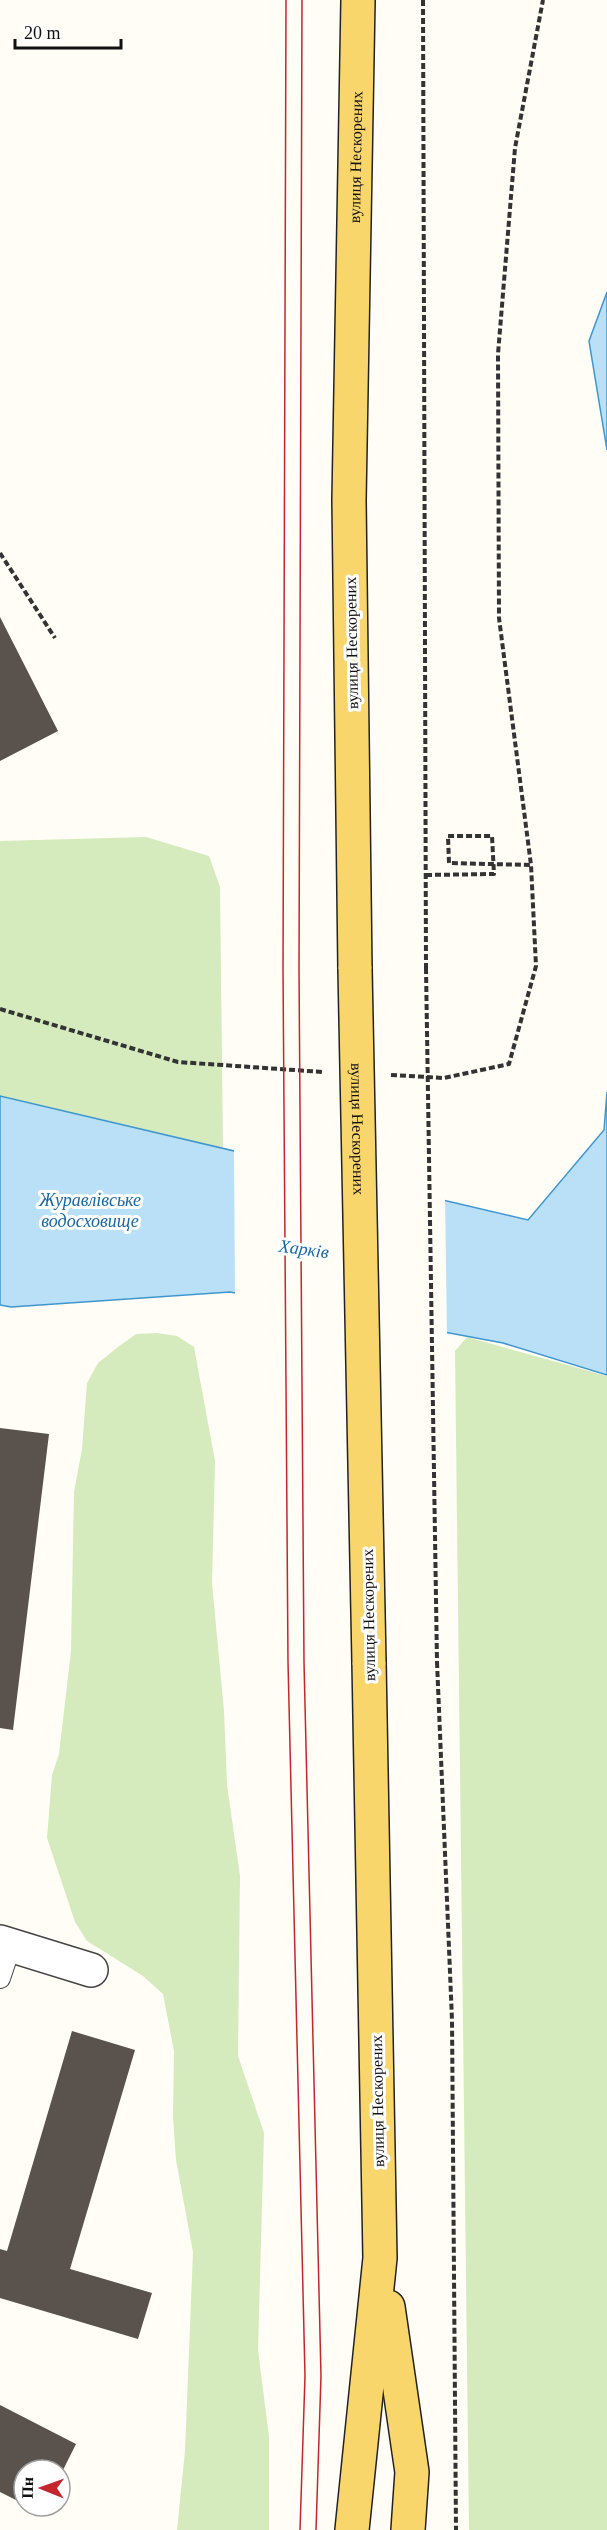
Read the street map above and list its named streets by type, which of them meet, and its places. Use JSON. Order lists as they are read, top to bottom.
{
  "streets": {
    "main road": ["вулиця Нескорених"]
  },
  "water": ["Журавлівське водосховище", "Харків"],
  "scale_bar": "20 m",
  "north": "left"
}
